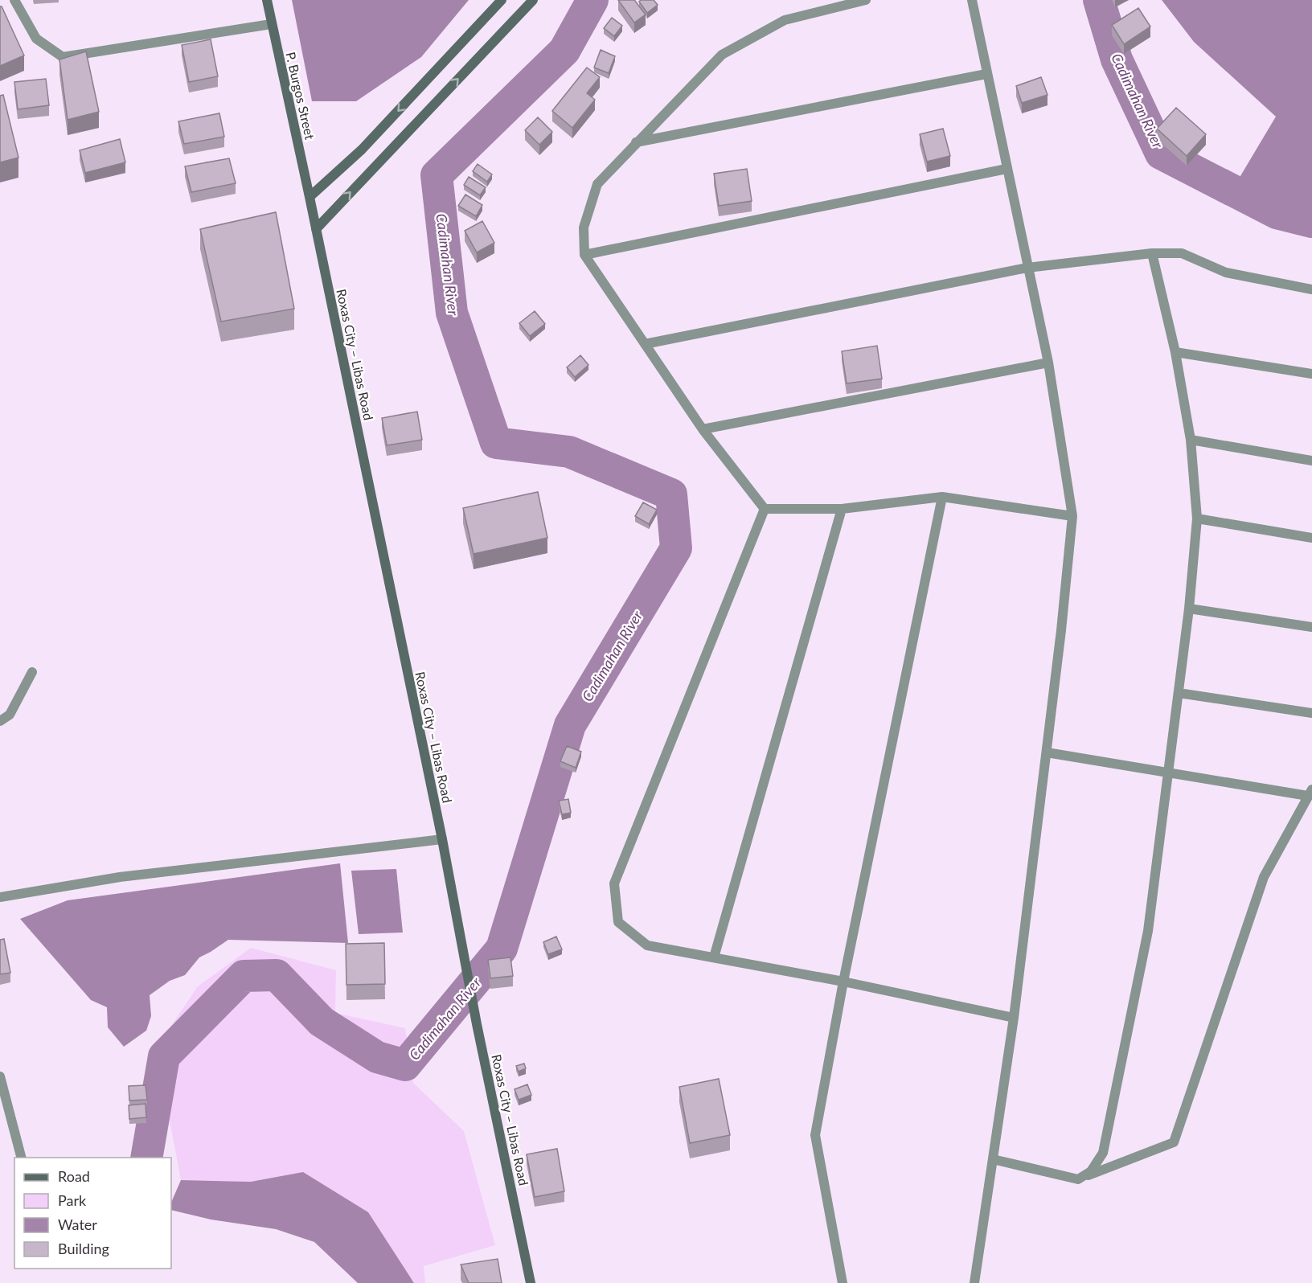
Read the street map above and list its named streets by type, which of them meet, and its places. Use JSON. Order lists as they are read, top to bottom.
{
  "streets": {
    "main road": ["P. Burgos Street", "Roxas City – Libas Road"]
  },
  "crossings": [
    ["P. Burgos Street", "Roxas City – Libas Road"]
  ],
  "water": ["Cadimahan River"],
  "legend": [
    "Road",
    "Park",
    "Water",
    "Building"
  ]
}
